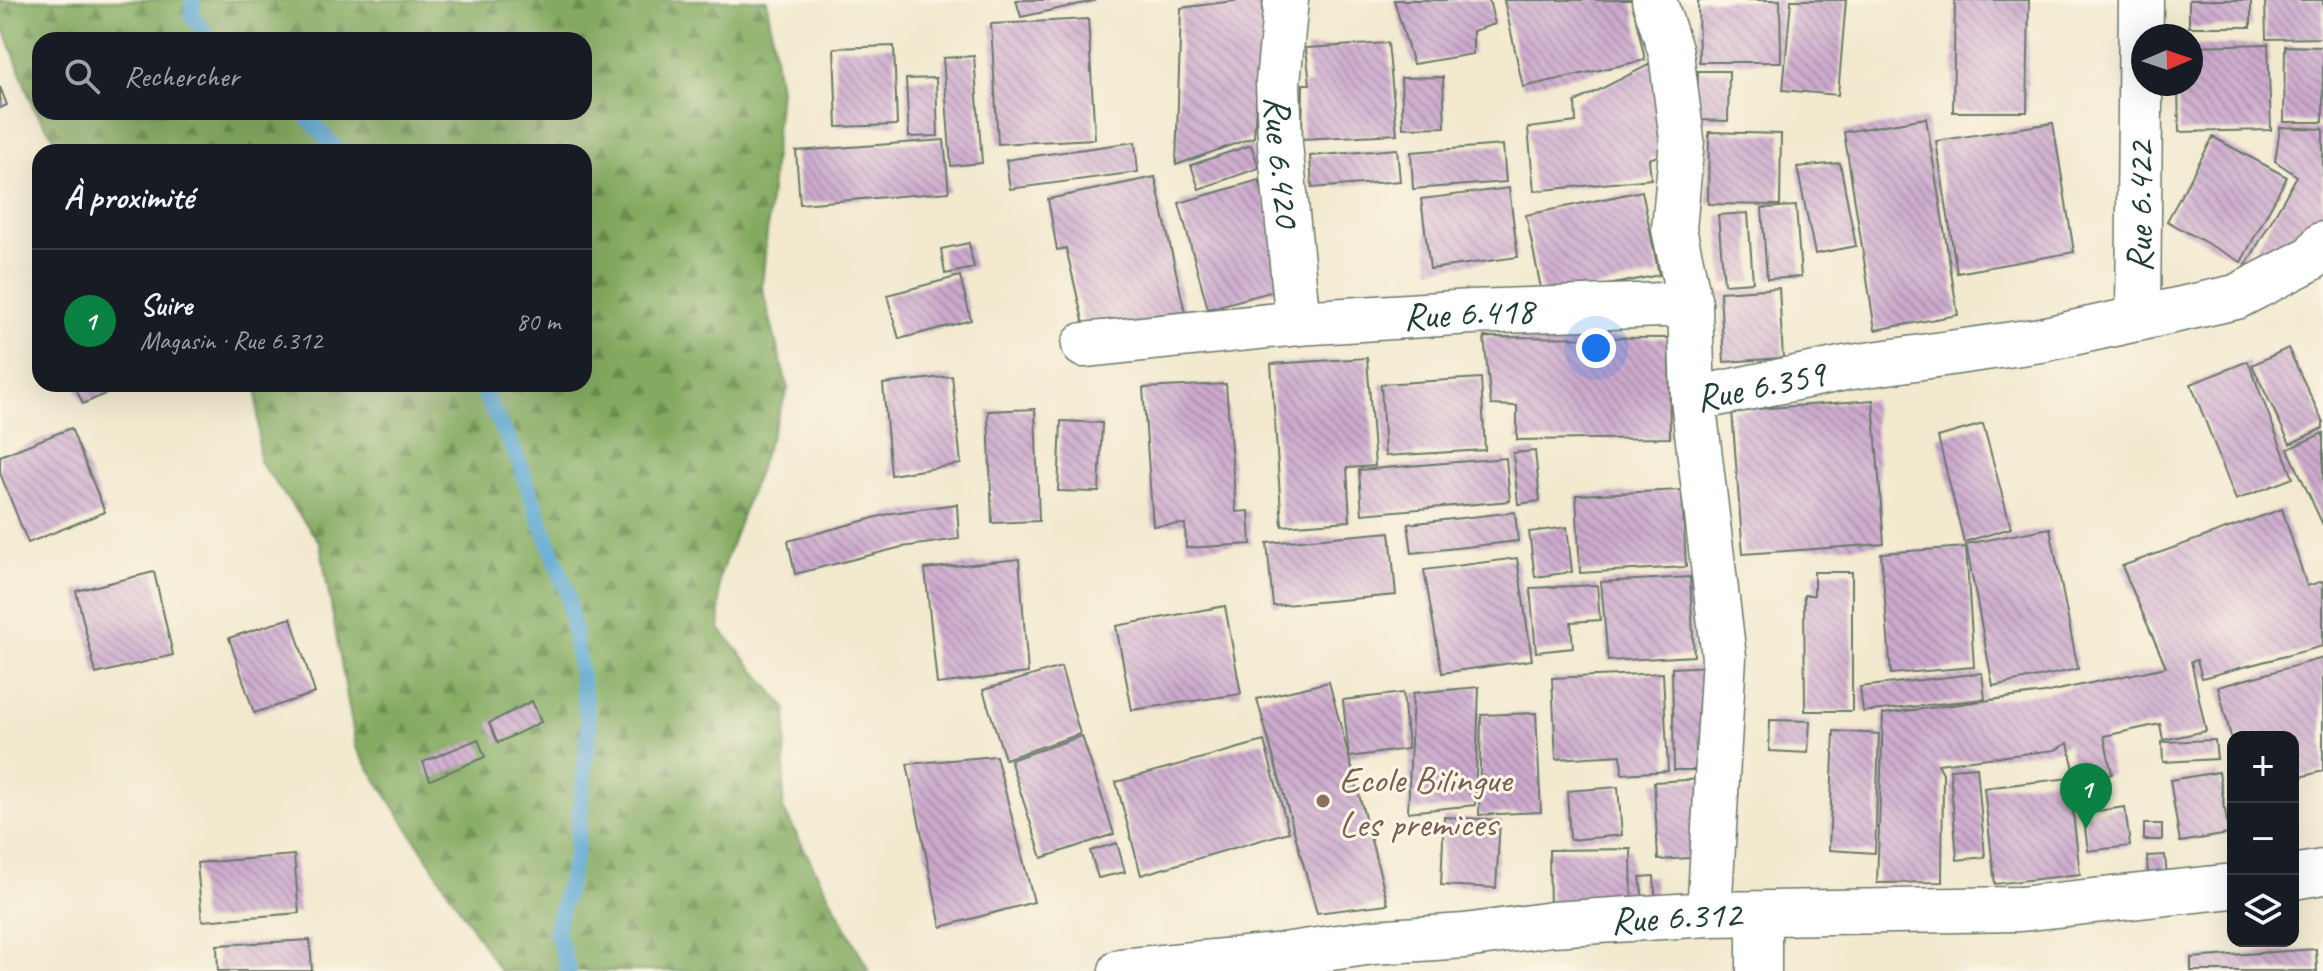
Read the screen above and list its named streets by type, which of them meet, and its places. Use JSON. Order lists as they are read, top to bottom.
{
  "streets": {
    "street": [
      "Rue 6.420",
      "Rue 6.422",
      "Rue 6.418",
      "Rue 6.359",
      "Rue 6.312"
    ]
  },
  "crossings": [
    ["Rue 6.420", "Rue 6.418"],
    ["Rue 6.422", "Rue 6.359"],
    ["Rue 6.359", "Rue 6.312"]
  ],
  "places": ["Ecole Bilingue Les premices"],
  "north": "right",
  "page": {
    "search": "Rechercher",
    "heading": "À proximité",
    "list": [
      {
        "mark": "1",
        "name": "Suire",
        "note": "Magasin · Rue 6.312",
        "value": "80 m"
      }
    ],
    "map_buttons": ["+", "−"],
    "pins": "1"
  }
}
